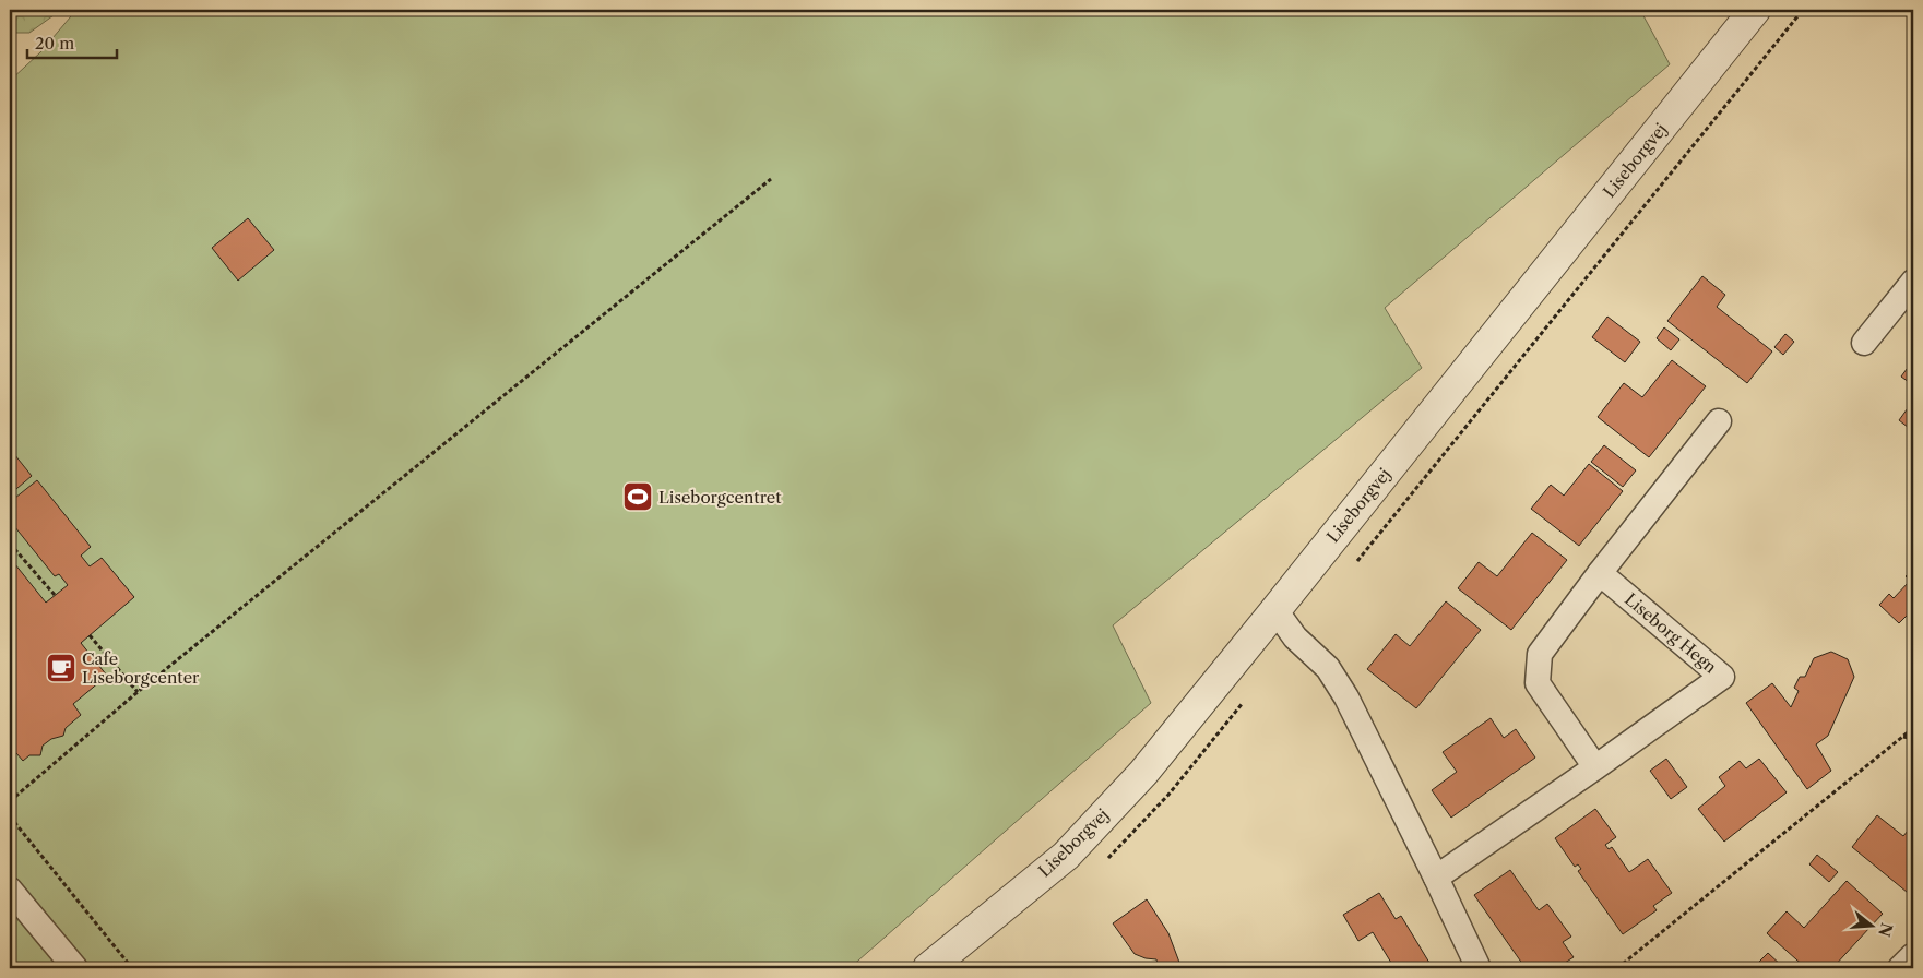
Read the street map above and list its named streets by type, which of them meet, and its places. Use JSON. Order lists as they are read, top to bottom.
{
  "streets": {
    "street": ["Liseborgvej", "Liseborg Hegn"]
  },
  "places": {
    "sports": ["Liseborgcentret"],
    "cafe": ["Cafe Liseborgcenter"]
  },
  "scale_bar": "20 m",
  "north": "right"
}
